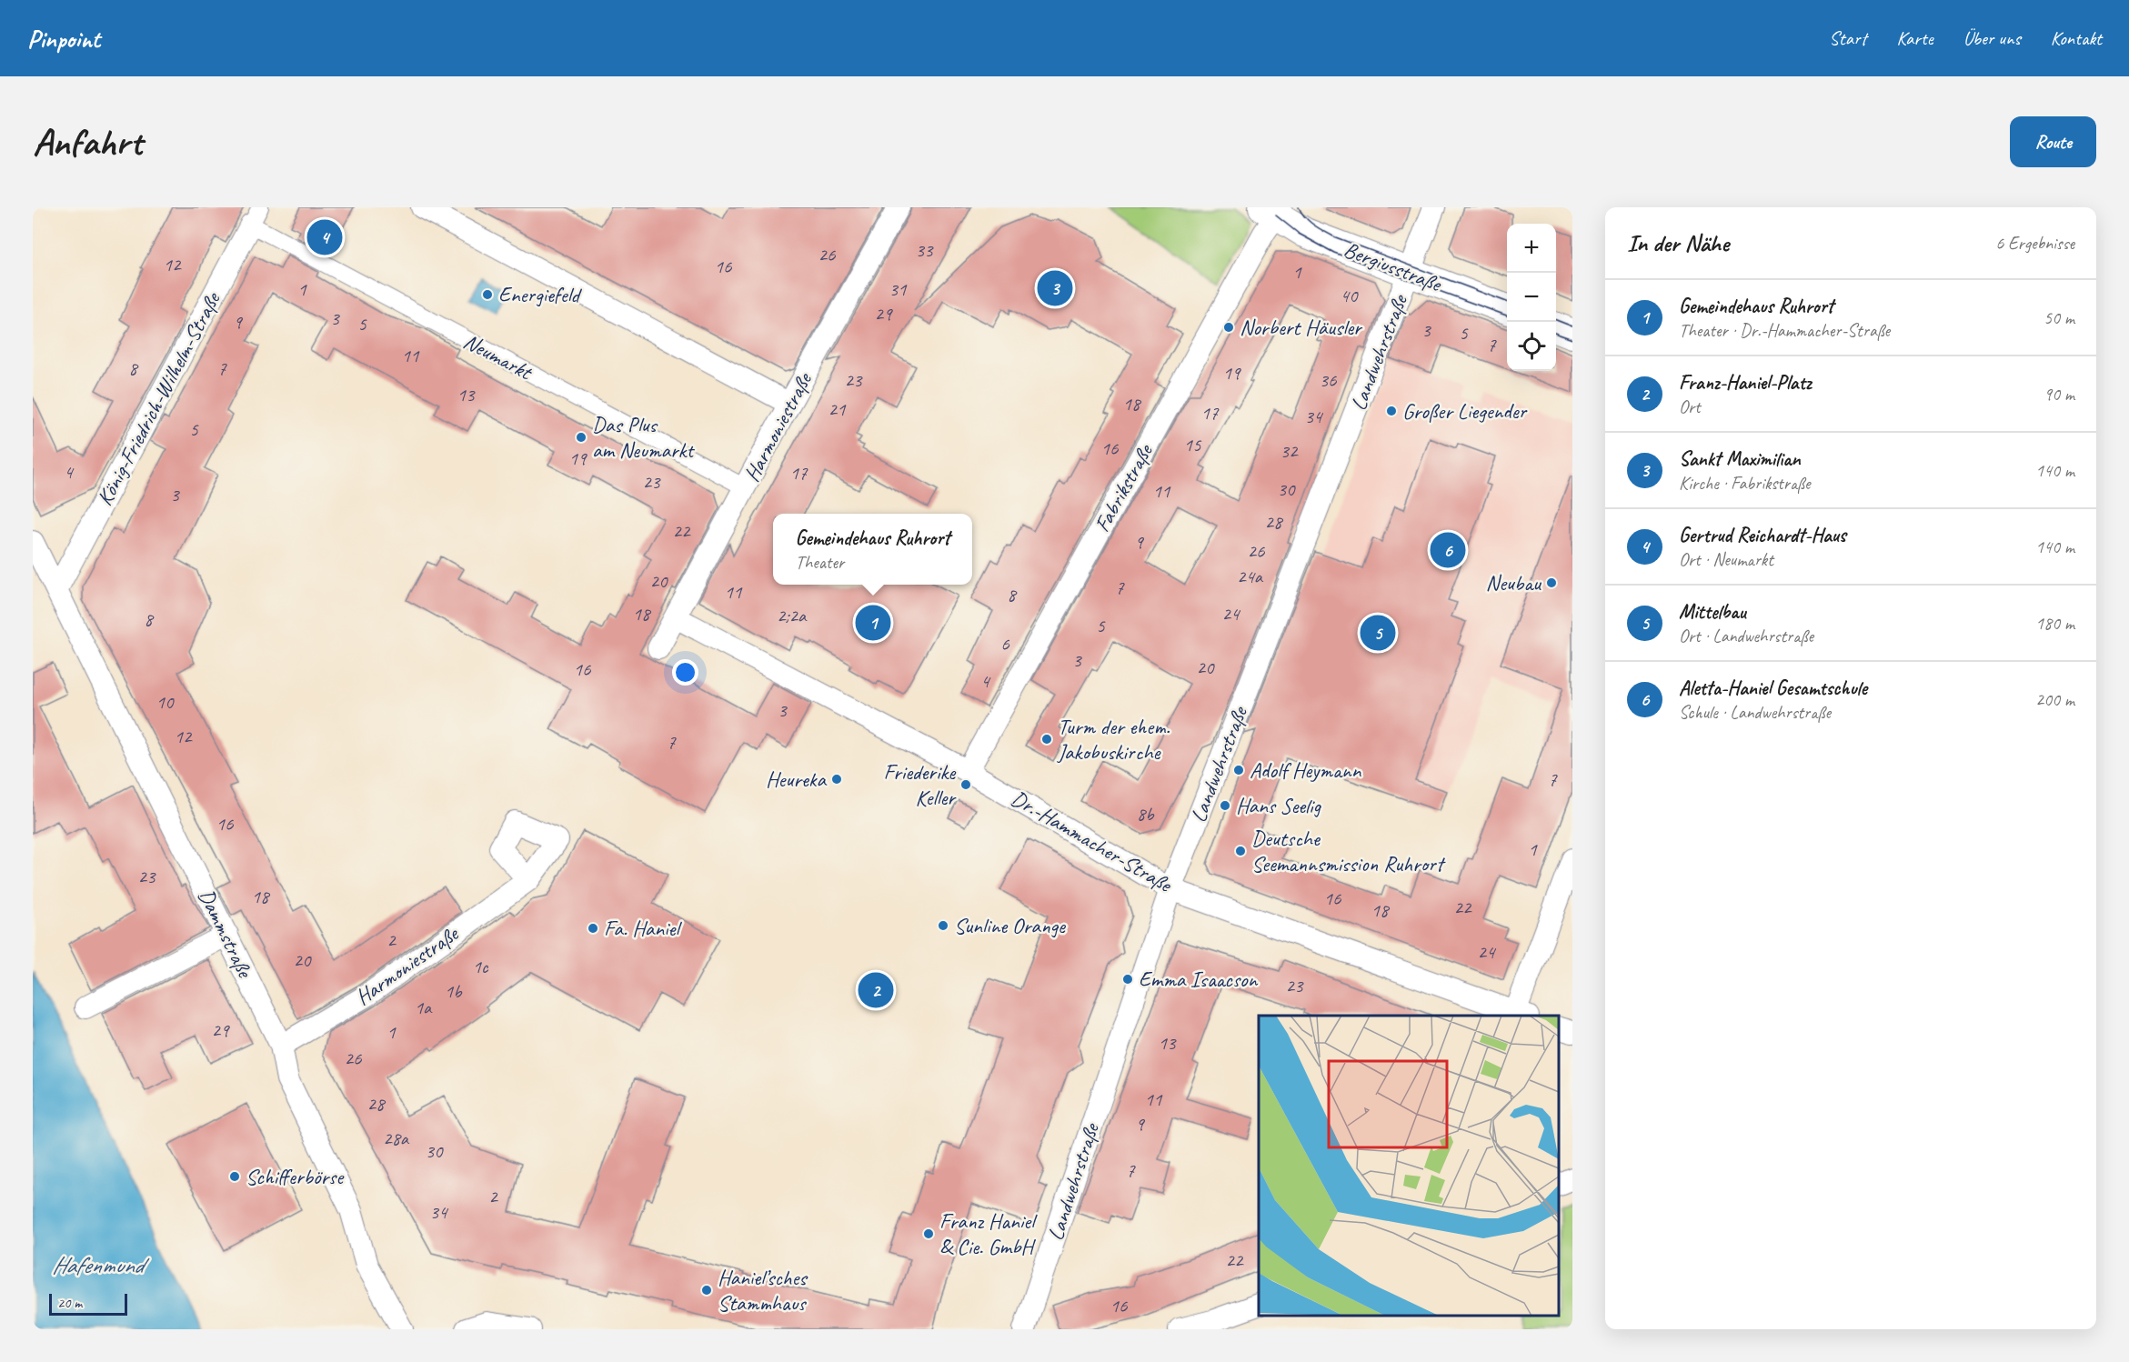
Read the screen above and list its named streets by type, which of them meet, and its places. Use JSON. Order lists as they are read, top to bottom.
{
  "streets": {
    "street": [
      "Bergiusstraße",
      "Landwehrstraße",
      "Neumarkt",
      "König-Friedrich-Wilhelm-Straße",
      "Harmoniestraße",
      "Fabrikstraße",
      "Dr.-Hammacher-Straße",
      "Dammstraße"
    ]
  },
  "crossings": [
    ["Bergiusstraße", "Landwehrstraße"],
    ["Bergiusstraße", "Fabrikstraße"],
    ["Landwehrstraße", "Dr.-Hammacher-Straße"],
    ["Neumarkt", "König-Friedrich-Wilhelm-Straße"],
    ["Neumarkt", "Harmoniestraße"],
    ["König-Friedrich-Wilhelm-Straße", "Dammstraße"],
    ["Harmoniestraße", "Dr.-Hammacher-Straße"],
    ["Harmoniestraße", "Dammstraße"],
    ["Fabrikstraße", "Dr.-Hammacher-Straße"]
  ],
  "water": ["Hafenmund"],
  "places": [
    "Energiefeld",
    "Norbert Häusler",
    "Großer Liegender",
    "Das Plus am Neumarkt",
    "Neubau",
    "Turm der ehem. Jakobuskirche",
    "Adolf Heymann",
    "Heureka",
    "Friederike Keller",
    "Hans Seelig",
    "Deutsche Seemannsmission Ruhrort",
    "Sunline Orange",
    "Fa. Haniel",
    "Emma Isaacson",
    "Schifferbörse",
    "Franz Haniel & Cie. GmbH",
    "Haniel’sches Stammhaus"
  ],
  "house_numbers": [
    "33",
    "26",
    "12",
    "16",
    "1",
    "1",
    "31",
    "40",
    "29",
    "3",
    "9",
    "5",
    "3",
    "5",
    "7",
    "11",
    "8",
    "7",
    "19",
    "23",
    "36",
    "13",
    "18",
    "21",
    "17",
    "34",
    "5",
    "15",
    "16",
    "32",
    "19",
    "4",
    "17",
    "23",
    "30",
    "11",
    "3",
    "28",
    "22",
    "9",
    "26",
    "24a",
    "20",
    "7",
    "11",
    "8",
    "18",
    "24",
    "2;2a",
    "8",
    "5",
    "6",
    "3",
    "20",
    "16",
    "4",
    "10",
    "3",
    "12",
    "7",
    "7",
    "8b",
    "16",
    "1",
    "23",
    "18",
    "16",
    "22",
    "18",
    "2",
    "24",
    "20",
    "1c",
    "23",
    "1b",
    "1a",
    "29",
    "1",
    "13",
    "26",
    "11",
    "28",
    "9",
    "28a",
    "30",
    "7",
    "2",
    "34",
    "22",
    "16"
  ],
  "scale_bar": "20 m",
  "page": {
    "header": "Pinpoint",
    "nav": [
      "Start",
      "Karte",
      "Über uns",
      "Kontakt"
    ],
    "buttons": "Route",
    "title": "Anfahrt",
    "heading": ["In der Nähe", "6 Ergebnisse"],
    "pins": [
      "4",
      "3",
      "6",
      "1",
      "5",
      "2"
    ],
    "map_buttons": ["+", "−"],
    "list": [
      {
        "mark": "1",
        "name": "Gemeindehaus Ruhrort",
        "note": "Theater · Dr.-Hammacher-Straße",
        "value": "50 m"
      },
      {
        "mark": "2",
        "name": "Franz-Haniel-Platz",
        "note": "Ort",
        "value": "90 m"
      },
      {
        "mark": "3",
        "name": "Sankt Maximilian",
        "note": "Kirche · Fabrikstraße",
        "value": "140 m"
      },
      {
        "mark": "4",
        "name": "Gertrud Reichardt-Haus",
        "note": "Ort · Neumarkt",
        "value": "140 m"
      },
      {
        "mark": "5",
        "name": "Mittelbau",
        "note": "Ort · Landwehrstraße",
        "value": "180 m"
      },
      {
        "mark": "6",
        "name": "Aletta-Haniel Gesamtschule",
        "note": "Schule · Landwehrstraße",
        "value": "200 m"
      }
    ],
    "popup": ["Gemeindehaus Ruhrort", "Theater"],
    "scale": "20 m"
  }
}
